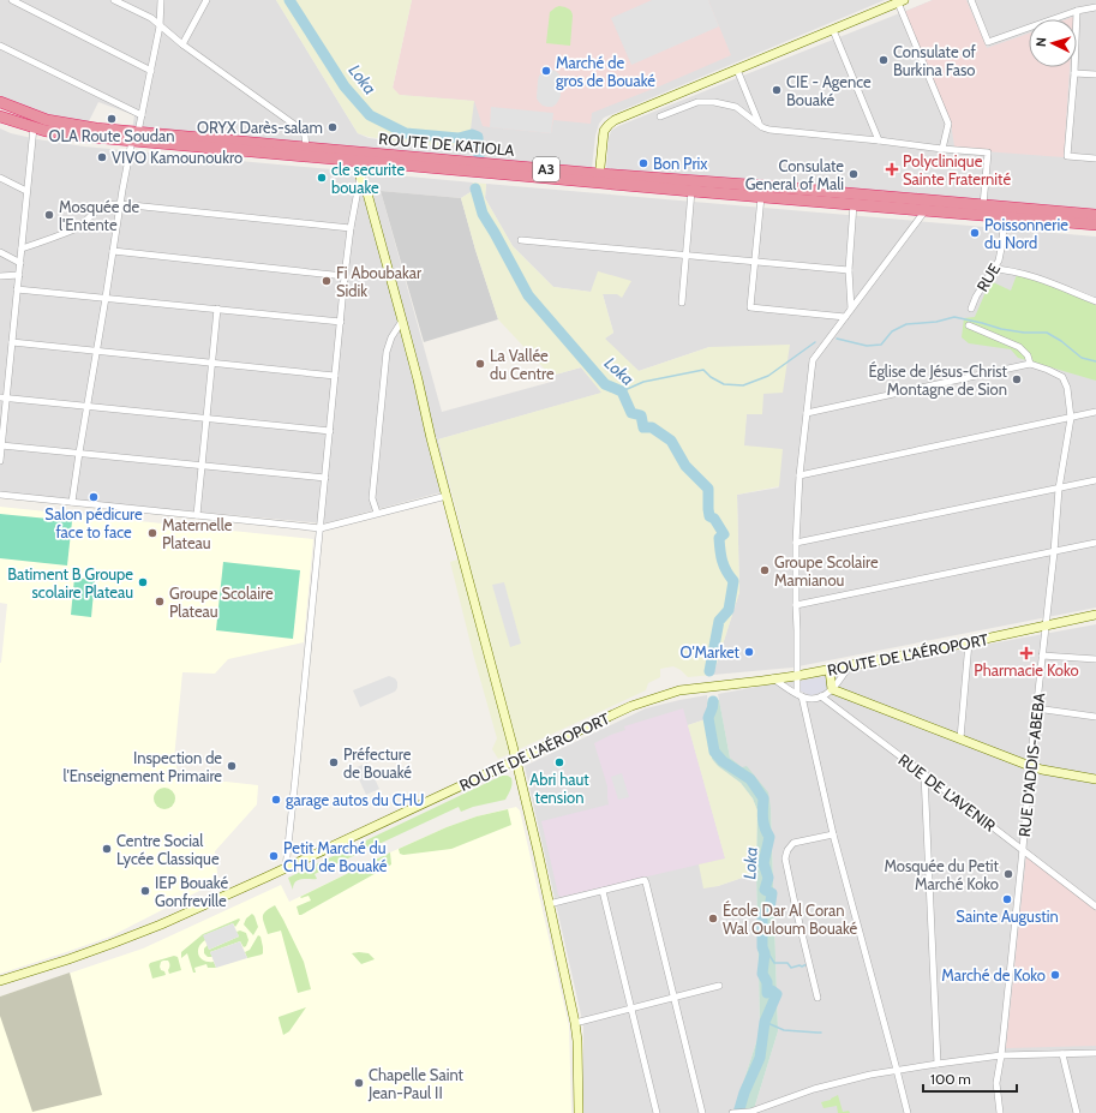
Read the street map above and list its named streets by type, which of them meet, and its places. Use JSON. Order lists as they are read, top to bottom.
{
  "streets": {
    "highway": ["ROUTE DE KATIOLA", "A3"],
    "main road": ["ROUTE DE L'AÉROPORT"],
    "street": ["RUE", "RUE D'ADDIS-ABEBA", "RUE DE L'AVENIR"]
  },
  "crossings": [
    ["ROUTE DE KATIOLA", "RUE"],
    ["ROUTE DE L'AÉROPORT", "RUE D'ADDIS-ABEBA"],
    ["RUE D'ADDIS-ABEBA", "RUE DE L'AVENIR"]
  ],
  "water": ["Loka"],
  "places": {
    "other": [
      "Consulate of Burkina Faso",
      "Marché de gros de Bouaké",
      "CIE - Agence Bouaké",
      "OLA Route Soudan",
      "ORYX Darès-salam",
      "VIVO Kamounoukro",
      "Bon Prix",
      "Consulate General of Mali",
      "cle securite bouake",
      "Mosquée de l'Entente",
      "Poissonnerie du Nord",
      "Fi Aboubakar Sidik",
      "La Vallée du Centre",
      "Église de Jésus-Christ Montagne de Sion",
      "Salon pédicure face to face",
      "Maternelle Plateau",
      "Groupe Scolaire Mamianou",
      "Batiment B Groupe scolaire Plateau",
      "Groupe Scolaire Plateau",
      "O'Market",
      "Préfecture de Bouaké",
      "Abri haut tension",
      "Inspection de l'Enseignement Primaire",
      "garage autos du CHU",
      "Centre Social Lycée Classique",
      "Petit Marché du CHU de Bouaké",
      "Mosquée du Petit Marché Koko",
      "IEP Bouaké Gonfreville",
      "Sainte Augustin",
      "École Dar Al Coran Wal Ouloum Bouaké",
      "Marché de Koko",
      "Chapelle Saint Jean-Paul II"
    ],
    "health": ["Polyclinique Sainte Fraternité", "Pharmacie Koko"]
  },
  "scale_bar": "100 m",
  "north": "left"
}
